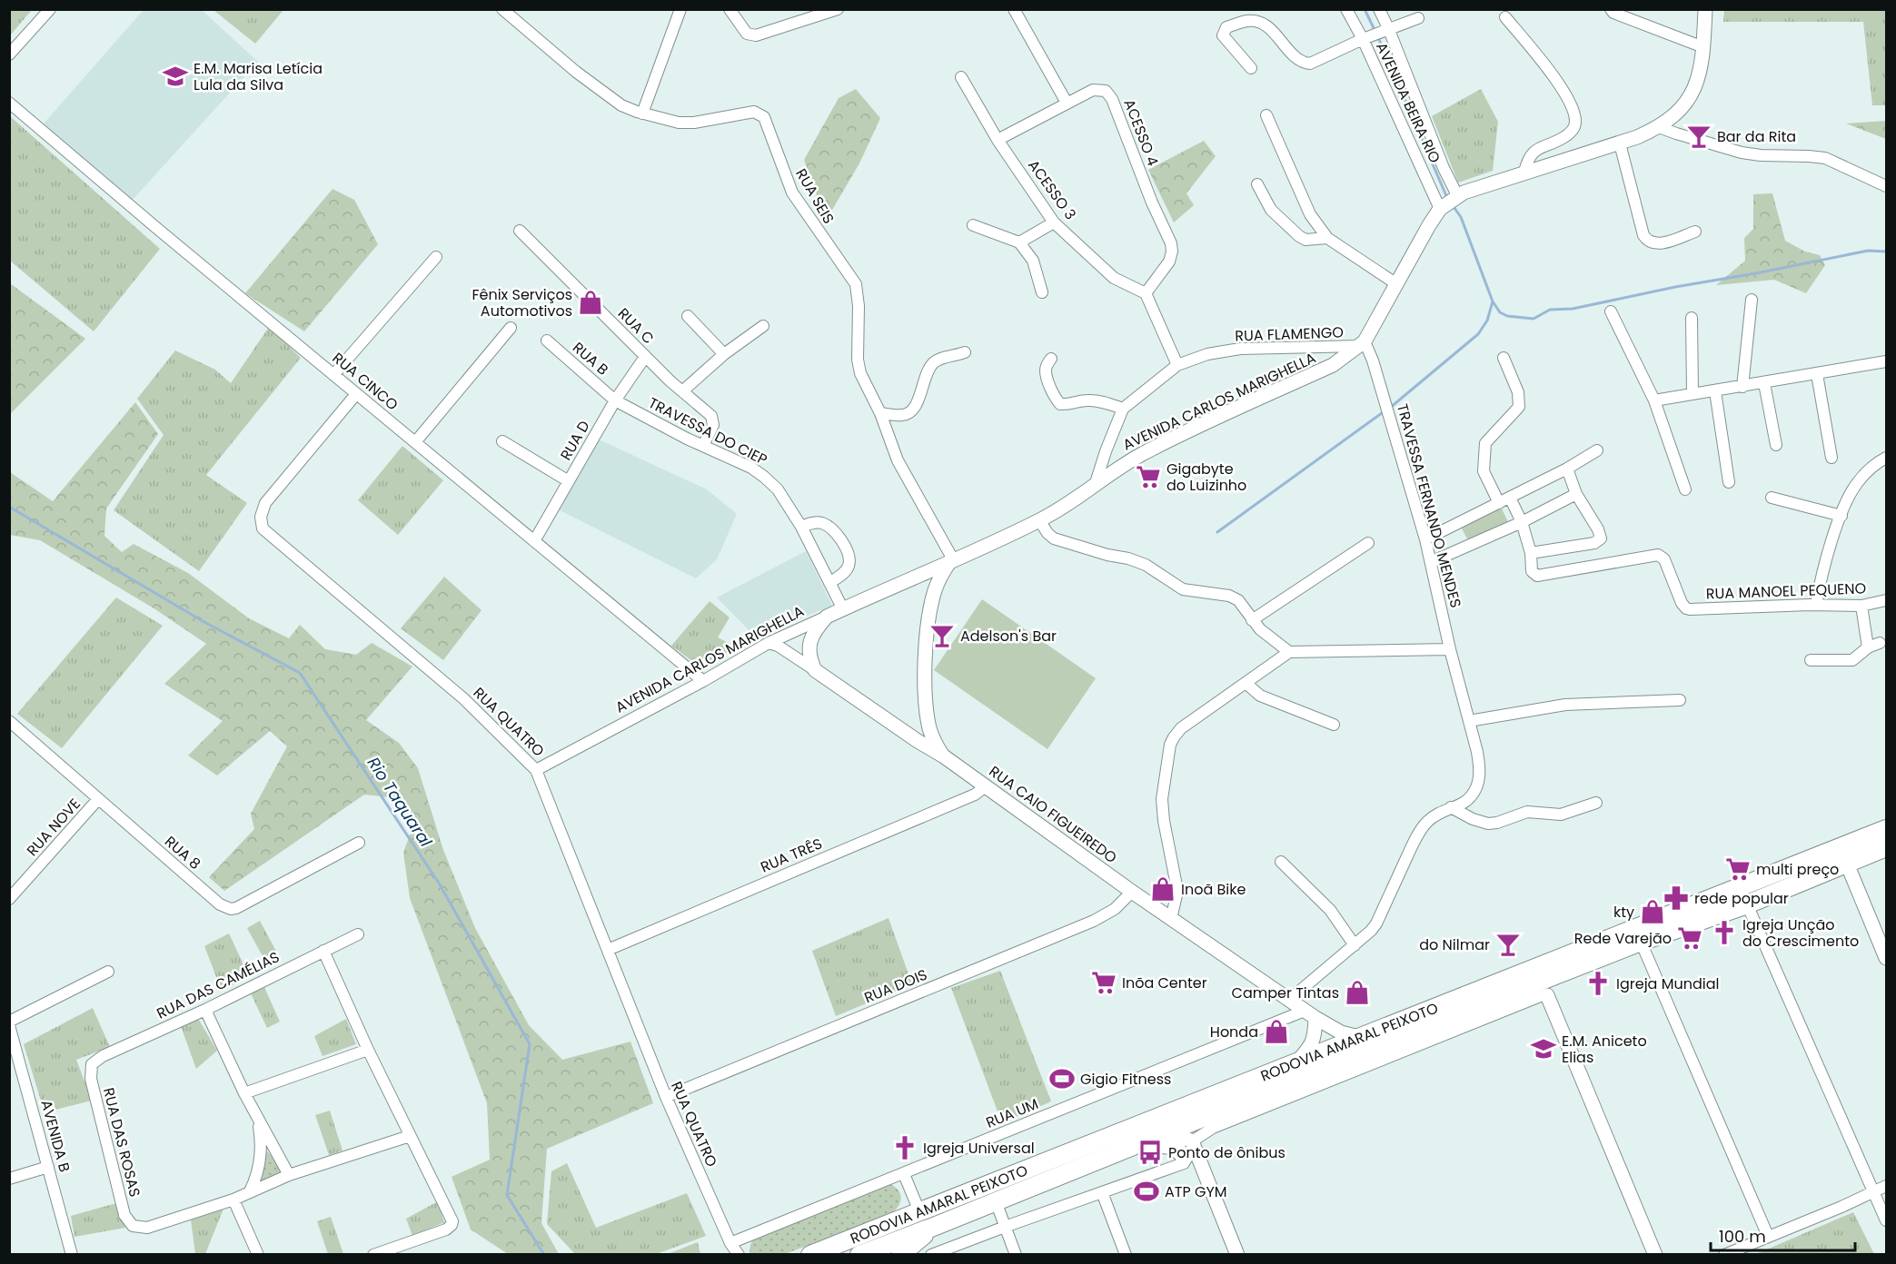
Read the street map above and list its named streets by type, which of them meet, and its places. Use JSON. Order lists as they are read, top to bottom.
{
  "streets": {
    "highway": ["RODOVIA AMARAL PEIXOTO"],
    "street": [
      "AVENIDA BEIRA RIO",
      "ACESSO 4",
      "ACESSO 3",
      "RUA SEIS",
      "RUA C",
      "RUA FLAMENGO",
      "RUA B",
      "RUA CINCO",
      "AVENIDA CARLOS MARIGHELLA",
      "TRAVESSA DO CIEP",
      "RUA D",
      "TRAVESSA FERNANDO MENDES",
      "RUA MANOEL PEQUENO",
      "RUA QUATRO",
      "RUA CAIO FIGUEIREDO",
      "RUA NOVE",
      "RUA 8",
      "RUA TRÊS",
      "RUA DAS CAMÉLIAS",
      "RUA DOIS",
      "RUA UM",
      "AVENIDA B",
      "RUA DAS ROSAS"
    ]
  },
  "crossings": [
    ["AVENIDA BEIRA RIO", "AVENIDA CARLOS MARIGHELLA"],
    ["ACESSO 4", "ACESSO 3"],
    ["RUA SEIS", "AVENIDA CARLOS MARIGHELLA"],
    ["RUA C", "TRAVESSA DO CIEP"],
    ["RUA C", "RUA D"],
    ["RUA FLAMENGO", "AVENIDA CARLOS MARIGHELLA"],
    ["RUA FLAMENGO", "TRAVESSA FERNANDO MENDES"],
    ["RUA B", "TRAVESSA DO CIEP"],
    ["RUA B", "RUA D"],
    ["RUA CINCO", "AVENIDA CARLOS MARIGHELLA"],
    ["RUA CINCO", "RUA D"],
    ["RUA CINCO", "RUA QUATRO"],
    ["AVENIDA CARLOS MARIGHELLA", "TRAVESSA DO CIEP"],
    ["AVENIDA CARLOS MARIGHELLA", "TRAVESSA FERNANDO MENDES"],
    ["AVENIDA CARLOS MARIGHELLA", "RUA QUATRO"],
    ["AVENIDA CARLOS MARIGHELLA", "RUA CAIO FIGUEIREDO"],
    ["TRAVESSA DO CIEP", "RUA D"],
    ["TRAVESSA FERNANDO MENDES", "RUA CAIO FIGUEIREDO"],
    ["RUA QUATRO", "RUA TRÊS"],
    ["RUA QUATRO", "RUA DOIS"],
    ["RUA QUATRO", "RUA UM"],
    ["RUA CAIO FIGUEIREDO", "RUA TRÊS"],
    ["RUA CAIO FIGUEIREDO", "RUA DOIS"],
    ["RUA CAIO FIGUEIREDO", "RODOVIA AMARAL PEIXOTO"],
    ["RUA CAIO FIGUEIREDO", "RUA UM"],
    ["RUA NOVE", "RUA 8"],
    ["RUA DAS CAMÉLIAS", "RUA DAS ROSAS"]
  ],
  "water": ["Rio Taquaral"],
  "places": {
    "school or university": ["E.M. Marisa Letícia Lula da Silva", "E.M. Aniceto Elias"],
    "bar": ["Bar da Rita", "Adelson's Bar", "do Nilmar"],
    "shop": [
      "Fênix Serviços Automotivos",
      "Inoã Bike",
      "kty",
      "Camper Tintas",
      "Honda"
    ],
    "supermarket": [
      "Gigabyte do Luizinho",
      "multi preço",
      "Rede Varejão",
      "Inõa Center"
    ],
    "pharmacy": ["rede popular"],
    "church": ["Igreja Unção do Crescimento", "Igreja Mundial", "Igreja Universal"],
    "sports": ["Gigio Fitness", "ATP GYM"],
    "bus stop": ["Ponto de ônibus"]
  },
  "scale_bar": "100 m"
}
